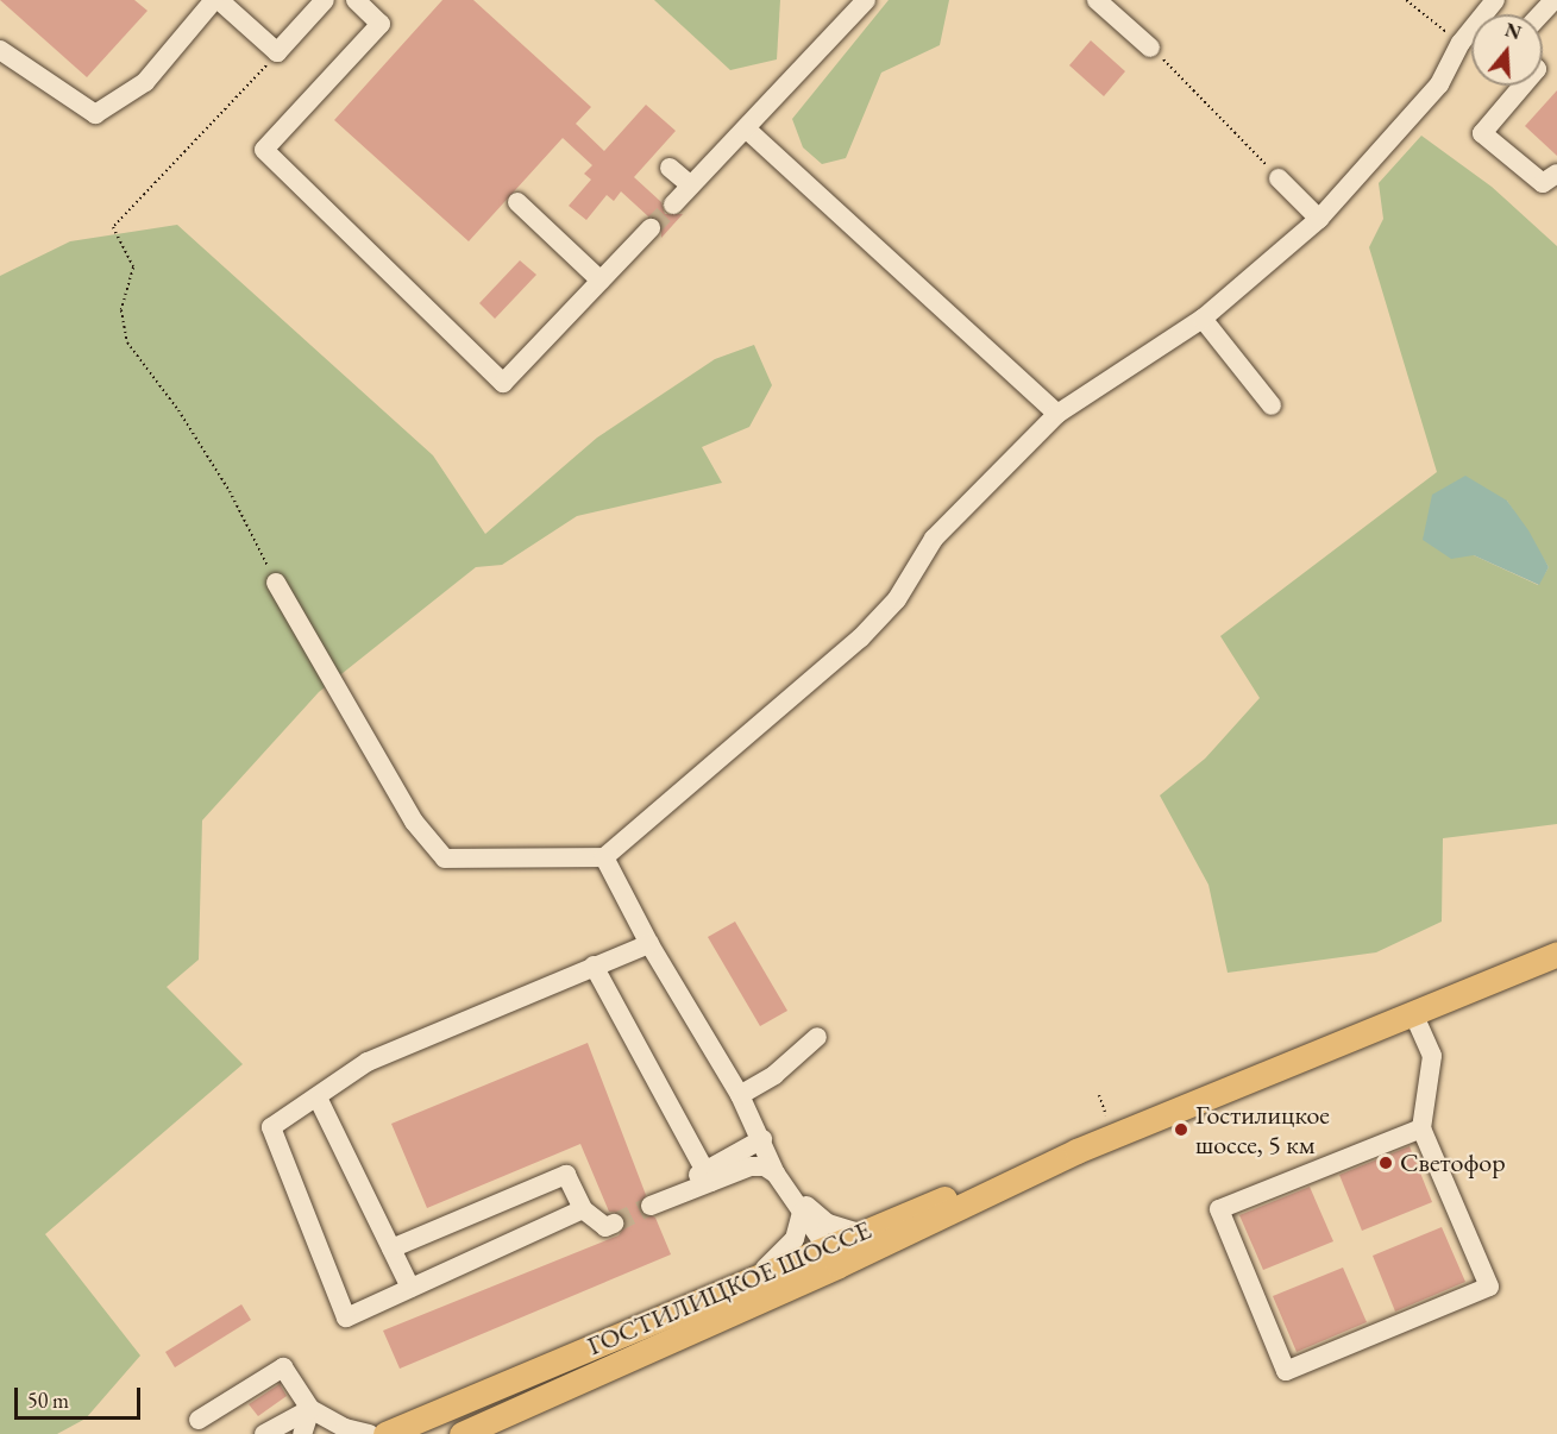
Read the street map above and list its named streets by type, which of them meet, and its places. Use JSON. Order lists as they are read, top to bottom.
{
  "streets": {
    "main road": ["ГОСТИЛИЦКОЕ ШОССЕ"]
  },
  "places": ["Гостилицкое шоссе, 5 км", "Светофор"],
  "scale_bar": "50 m",
  "north": "top"
}
